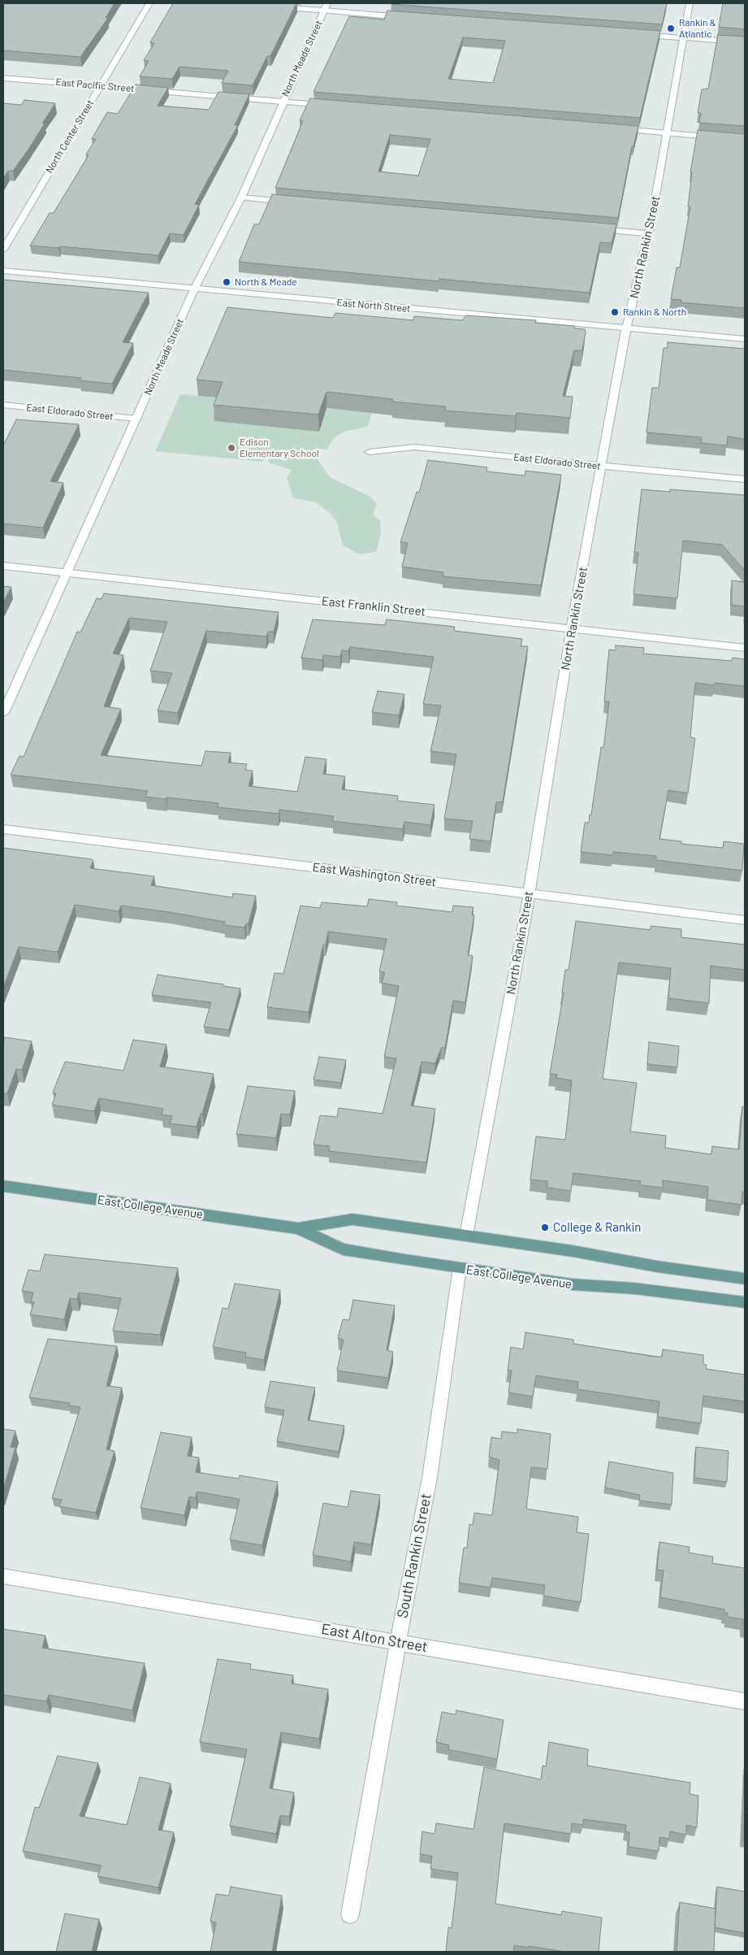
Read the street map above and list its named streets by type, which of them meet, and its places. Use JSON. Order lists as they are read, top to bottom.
{
  "streets": {
    "main road": ["East College Avenue"],
    "street": [
      "North Meade Street",
      "East Pacific Street",
      "North Center Street",
      "North Rankin Street",
      "East North Street",
      "East Eldorado Street",
      "East Franklin Street",
      "East Washington Street",
      "South Rankin Street",
      "East Alton Street"
    ]
  },
  "crossings": [
    ["North Meade Street", "East Pacific Street"],
    ["North Meade Street", "East North Street"],
    ["North Meade Street", "East Eldorado Street"],
    ["North Meade Street", "East Franklin Street"],
    ["East Pacific Street", "North Center Street"],
    ["North Rankin Street", "East North Street"],
    ["North Rankin Street", "East Eldorado Street"],
    ["North Rankin Street", "East Franklin Street"],
    ["North Rankin Street", "East Washington Street"],
    ["North Rankin Street", "East College Avenue"],
    ["East College Avenue", "South Rankin Street"],
    ["South Rankin Street", "East Alton Street"]
  ],
  "places": [
    "Rankin & Atlantic",
    "North & Meade",
    "Rankin & North",
    "Edison Elementary School",
    "College & Rankin"
  ]
}
